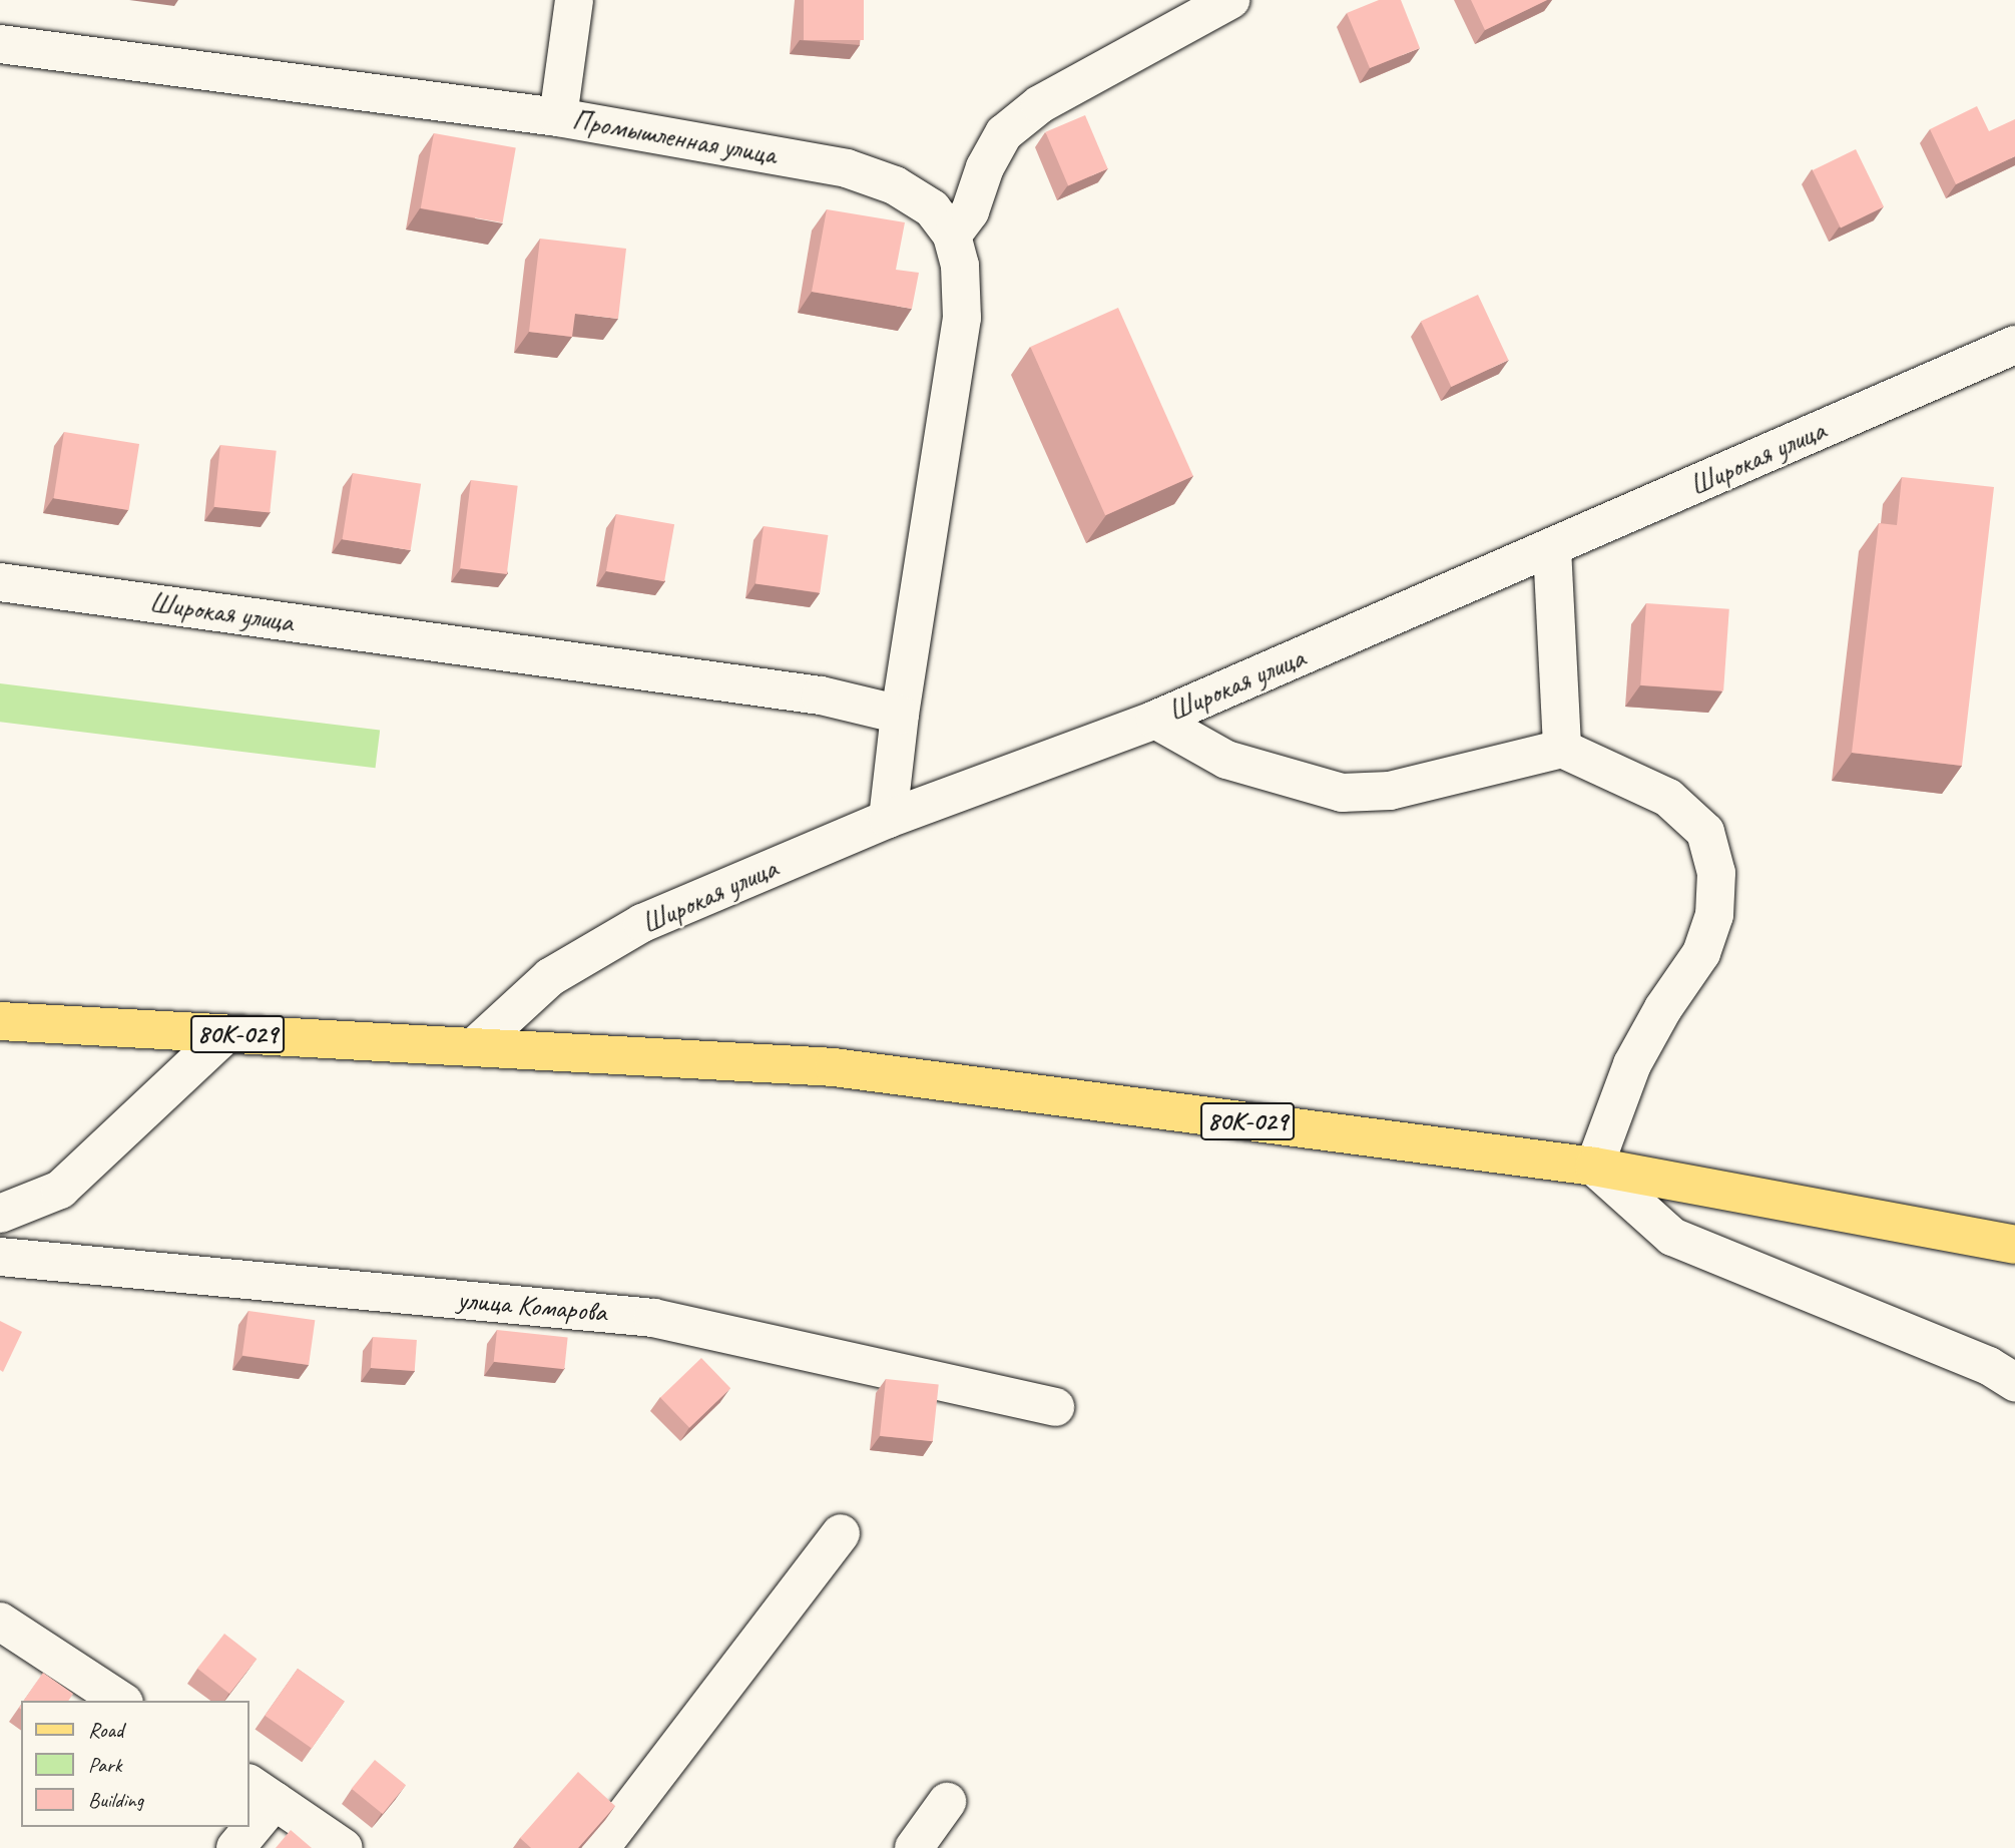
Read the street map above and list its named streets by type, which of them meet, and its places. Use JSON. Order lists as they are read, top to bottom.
{
  "streets": {
    "main road": ["80К-029"],
    "street": ["Промышленная улица", "Широкая улица", "улица Комарова"]
  },
  "crossings": [
    ["Широкая улица", "80К-029"]
  ],
  "legend": ["Road", "Park", "Building"]
}
